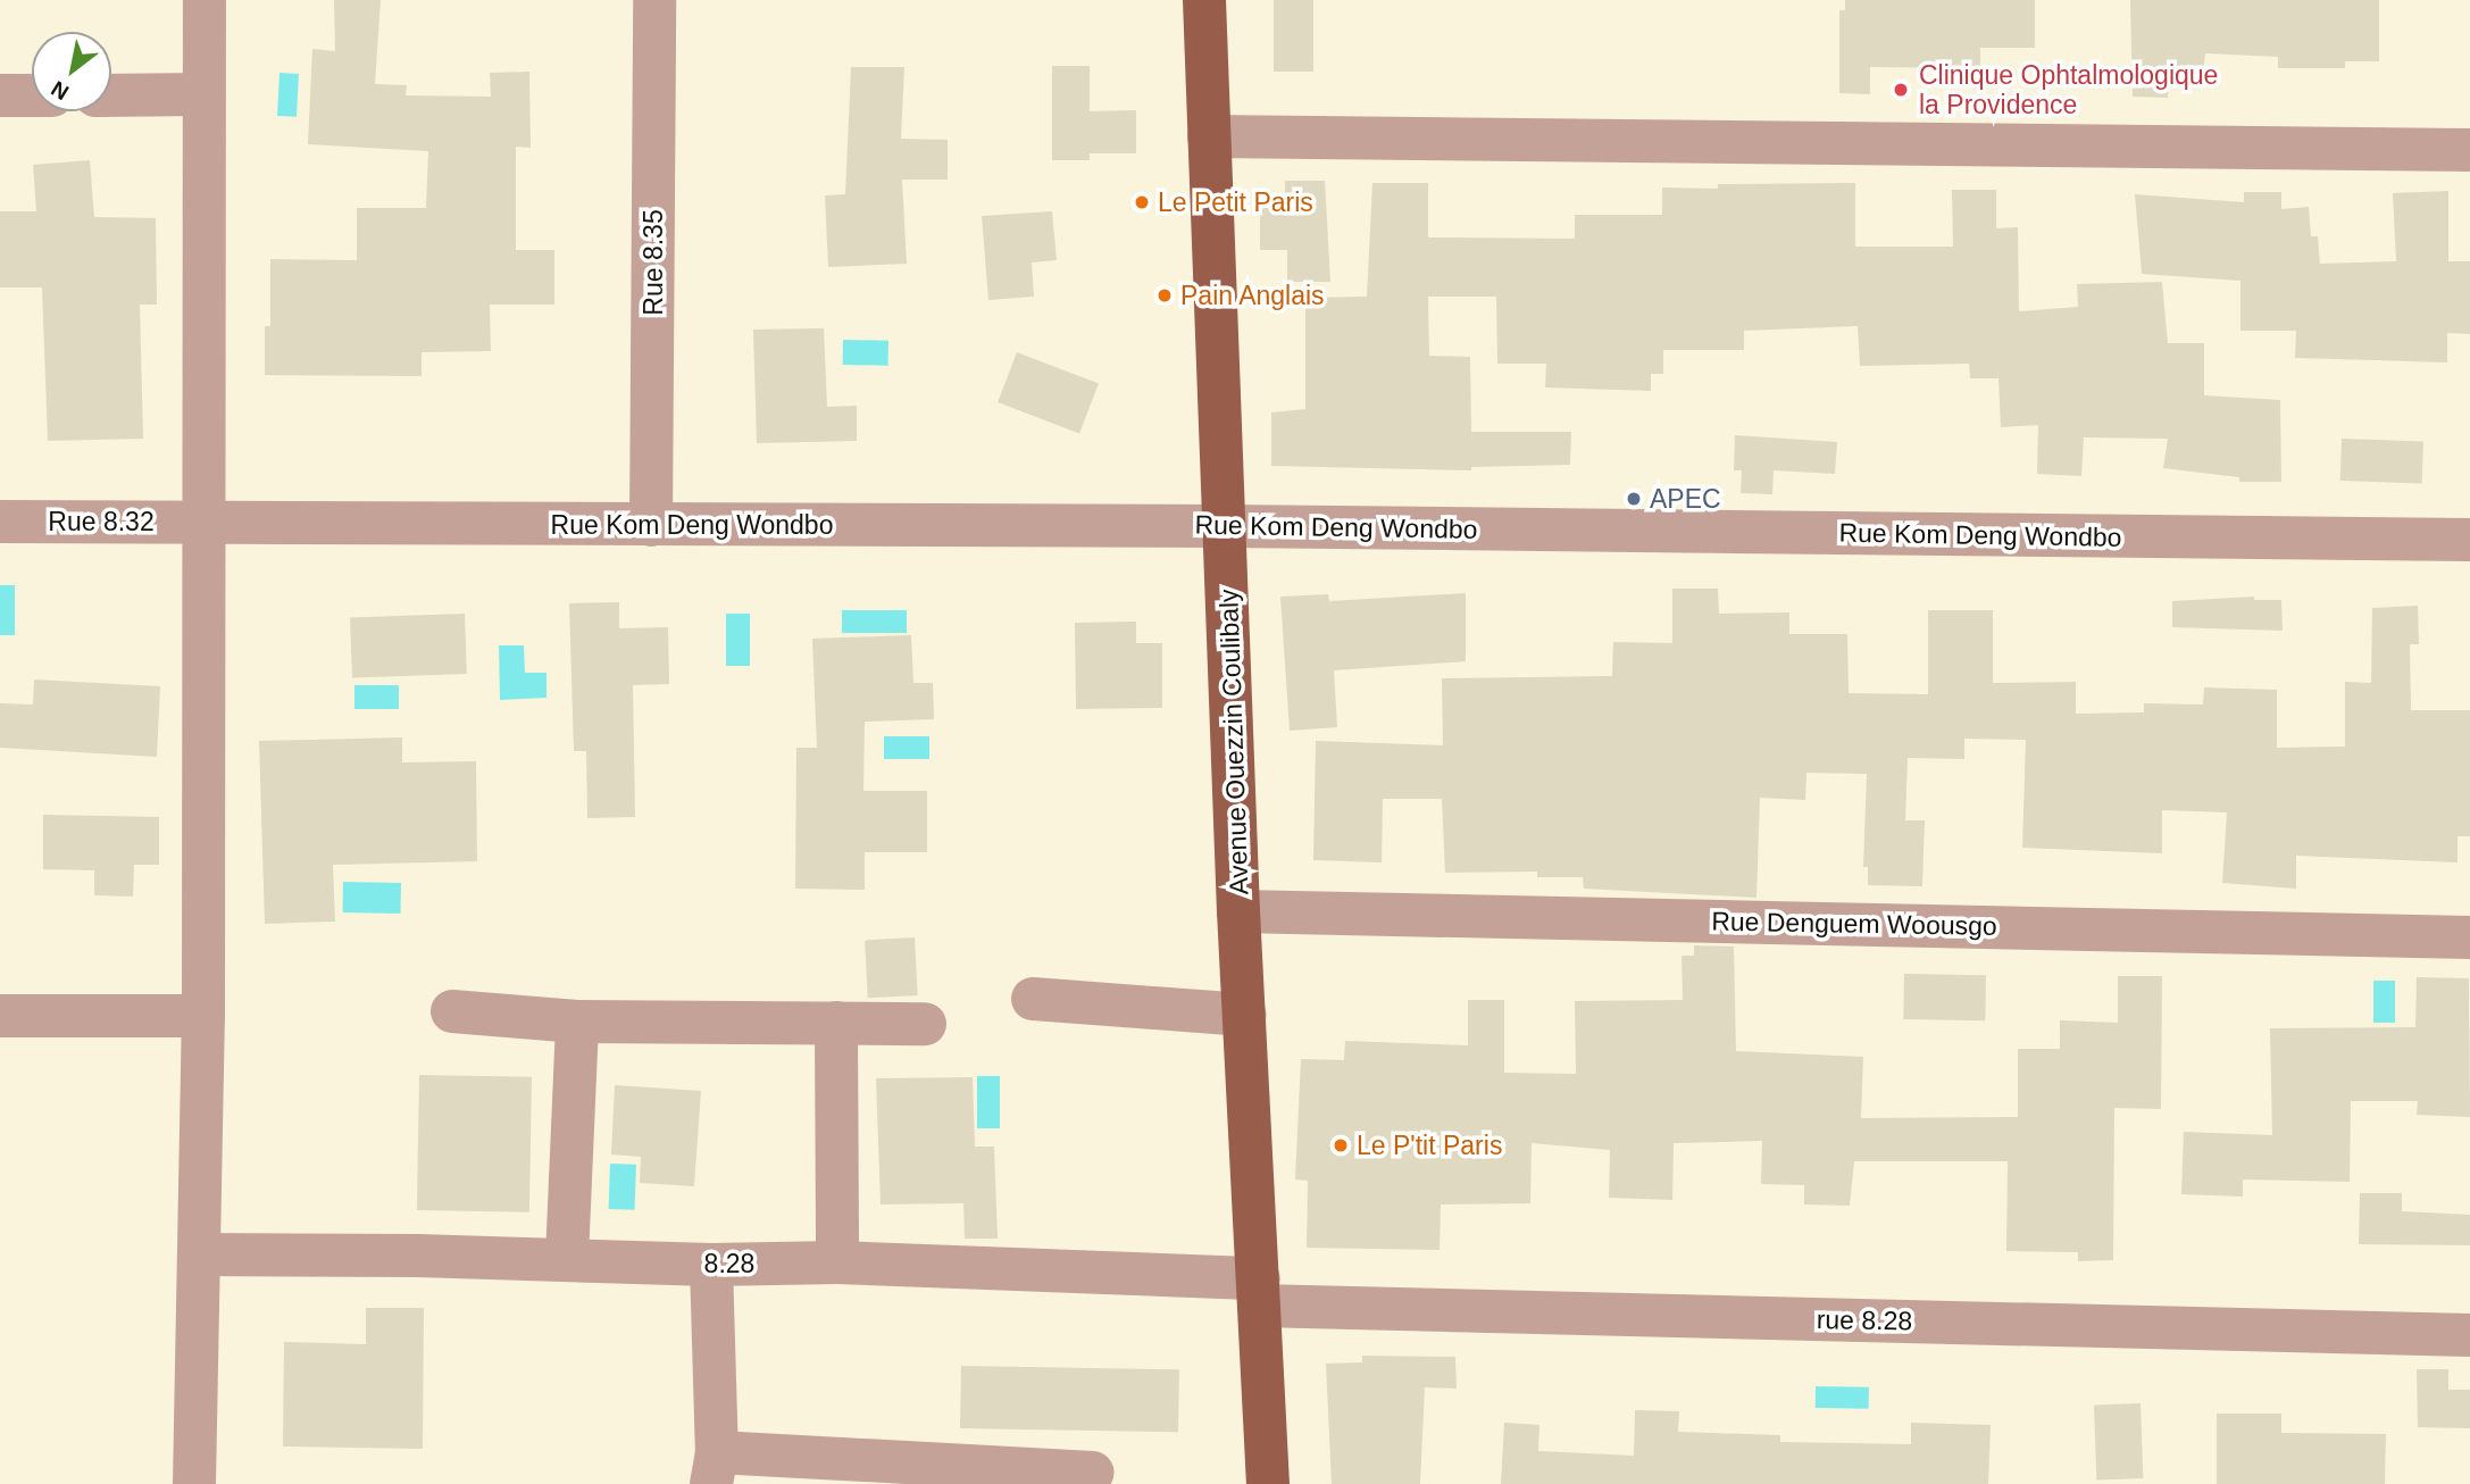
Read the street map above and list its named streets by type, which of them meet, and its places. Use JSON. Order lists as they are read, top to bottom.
{
  "streets": {
    "main road": ["Avenue Ouezzin Coulibaly"],
    "street": [
      "Rue 8.35",
      "Rue 8.32",
      "Rue Kom Deng Wondbo",
      "Rue Denguem Woousgo",
      "8.28",
      "rue 8.28"
    ]
  },
  "crossings": [
    ["Rue 8.35", "Rue Kom Deng Wondbo"],
    ["Rue 8.32", "Rue Kom Deng Wondbo"],
    ["Rue Kom Deng Wondbo", "Avenue Ouezzin Coulibaly"],
    ["Avenue Ouezzin Coulibaly", "Rue Denguem Woousgo"],
    ["Avenue Ouezzin Coulibaly", "8.28"],
    ["Avenue Ouezzin Coulibaly", "rue 8.28"],
    ["8.28", "rue 8.28"]
  ],
  "places": [
    "Clinique Ophtalmologique la Providence",
    "Le Petit Paris",
    "Pain Anglais",
    "APEC",
    "Le P'tit Paris"
  ],
  "north": "bottom left"
}
